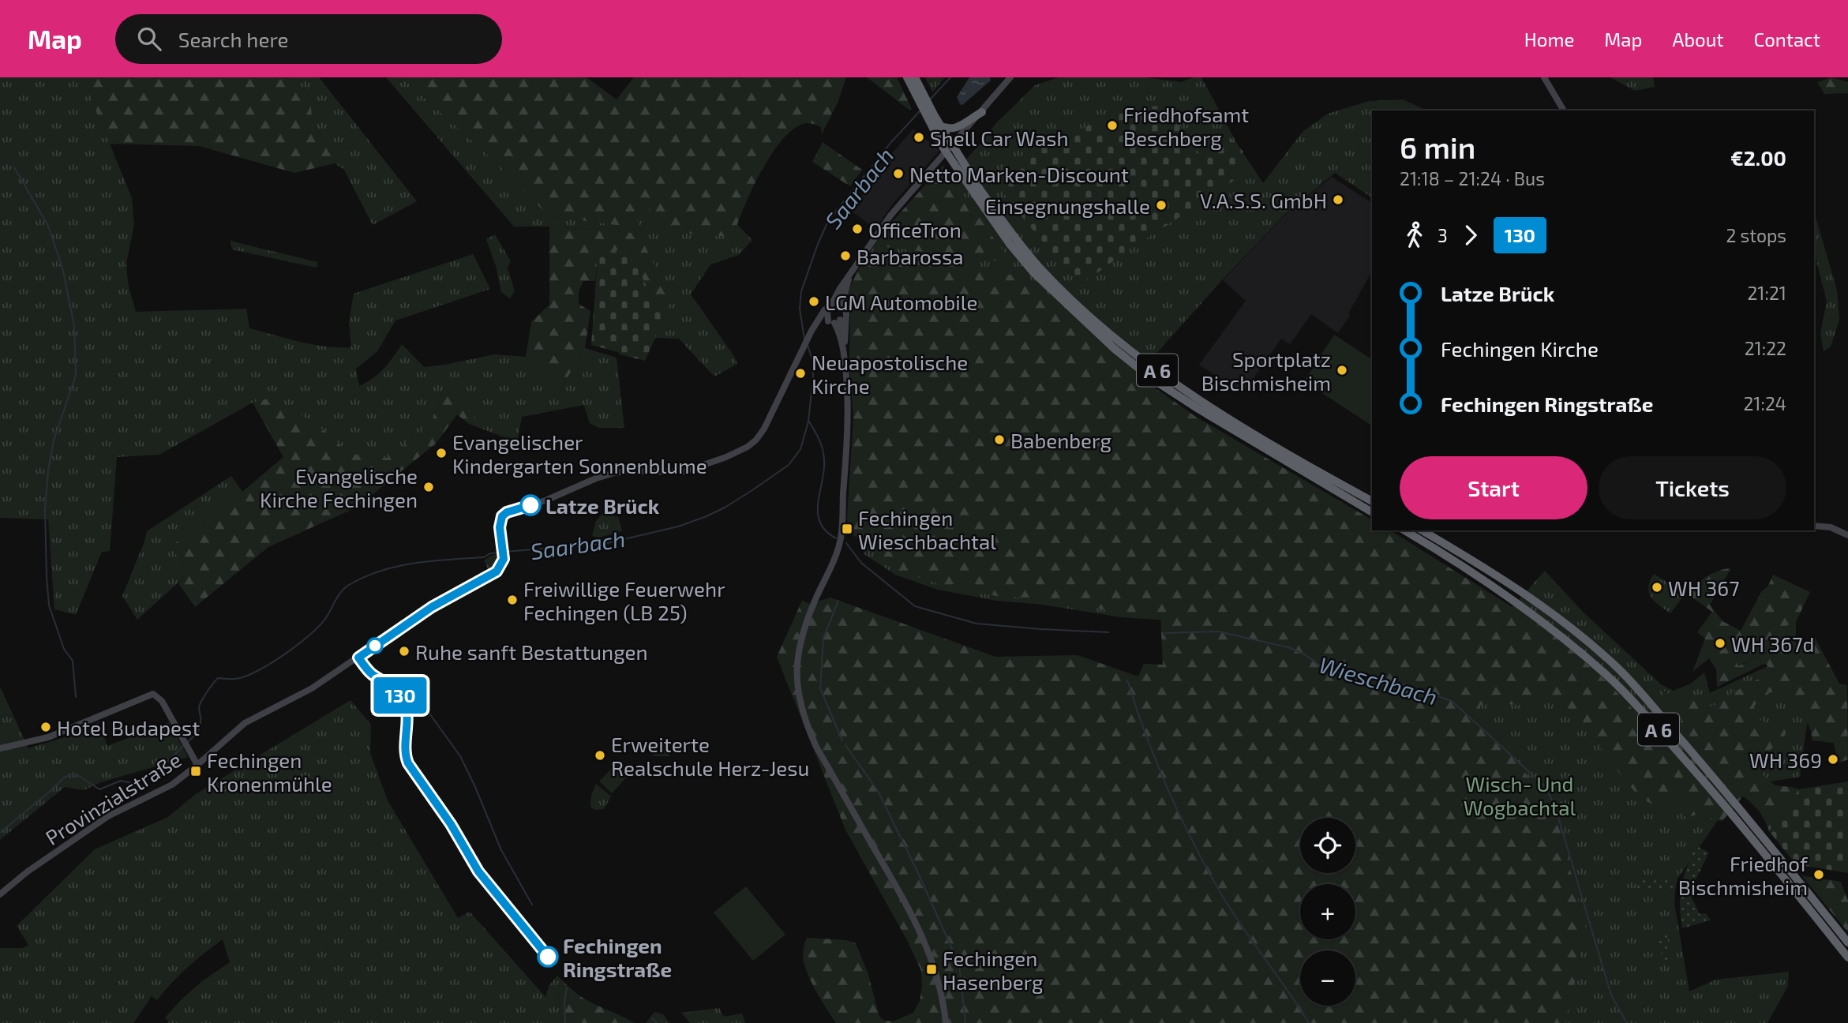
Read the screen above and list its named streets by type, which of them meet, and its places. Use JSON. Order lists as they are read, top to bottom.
{
  "streets": {
    "highway": ["A 6"],
    "main road": ["Provinzialstraße"]
  },
  "water": ["Saarbach", "Wieschbach"],
  "parks": ["Wisch- Und Wogbachtal"],
  "places": {
    "other": [
      "Friedhofsamt Beschberg",
      "Shell Car Wash",
      "Netto Marken-Discount",
      "V.A.S.S. GmbH",
      "Einsegnungshalle",
      "OfficeTron",
      "Barbarossa",
      "LGM Automobile",
      "Sportplatz Bischmisheim",
      "Neuapostolische Kirche",
      "Babenberg",
      "Evangelischer Kindergarten Sonnenblume",
      "Evangelische Kirche Fechingen",
      "Latze Brück",
      "WH 367",
      "Freiwillige Feuerwehr Fechingen (LB 25)",
      "WH 367d",
      "Ruhe sanft Bestattungen",
      "Hotel Budapest",
      "Erweiterte Realschule Herz-Jesu",
      "WH 369",
      "Friedhof Bischmisheim",
      "Fechingen Ringstraße"
    ],
    "transit": ["Fechingen Wieschbachtal", "Fechingen Kronenmühle", "Fechingen Hasenberg"]
  },
  "lines": ["bus line 130"],
  "page": {
    "header": "Map",
    "search": "Search here",
    "nav": [
      "Home",
      "Map",
      "About",
      "Contact"
    ],
    "on_map": "130",
    "heading": ["6 min", "21:18 – 21:24 · Bus", "€2.00"],
    "legs": ["3", "130", "2 stops"],
    "list": [
      {
        "name": "Latze Brück",
        "value": "21:21"
      },
      {
        "name": "Fechingen Kirche",
        "value": "21:22"
      },
      {
        "name": "Fechingen Ringstraße",
        "value": "21:24"
      }
    ],
    "buttons": ["Start", "Tickets"],
    "map_buttons": ["+", "−"]
  }
}
